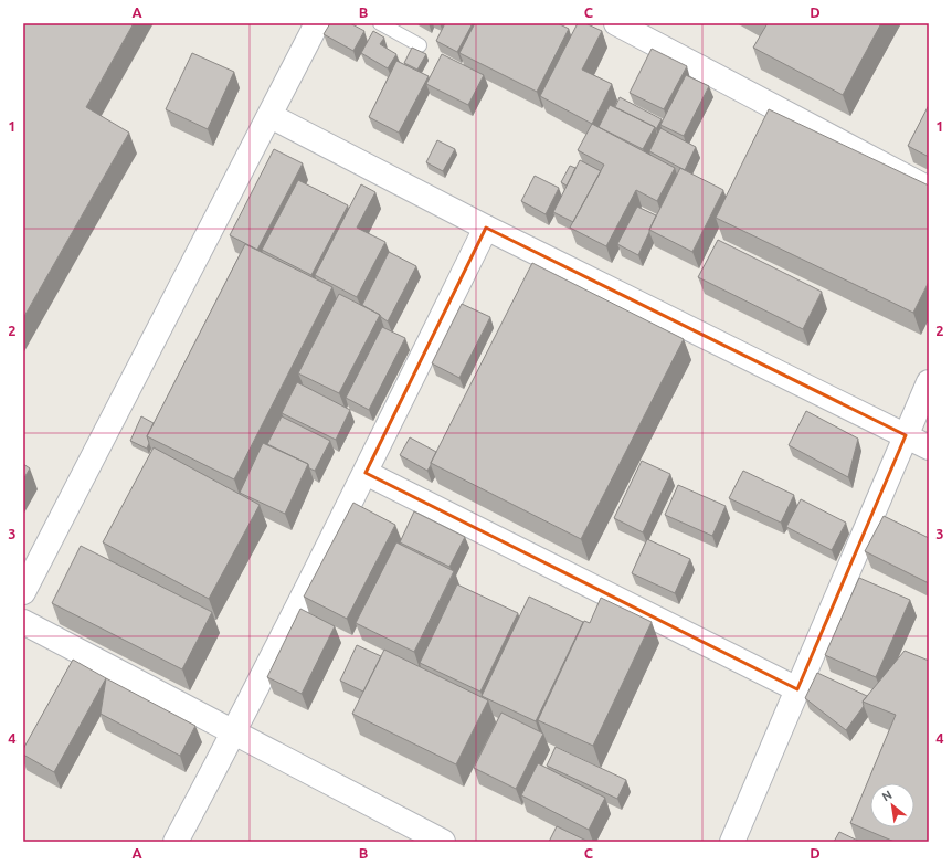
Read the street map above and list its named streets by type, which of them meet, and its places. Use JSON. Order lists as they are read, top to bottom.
{
  "north": "top left",
  "grid": {
    "columns": [
      "A",
      "B",
      "C",
      "D"
    ],
    "rows": [
      "1",
      "2",
      "3",
      "4"
    ]
  }
}
